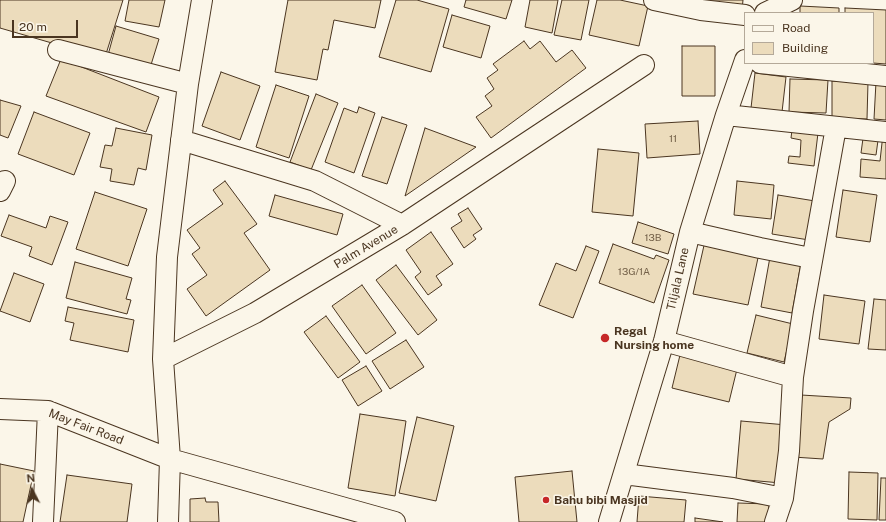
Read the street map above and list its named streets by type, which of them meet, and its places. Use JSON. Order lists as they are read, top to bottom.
{
  "streets": {
    "street": ["Palm Avenue", "Tiljala Lane", "May Fair Road"]
  },
  "places": ["Regal Nursing home", "Bahu bibi Masjid"],
  "house_numbers": ["11", "13B", "13G/1A"],
  "legend": ["Road", "Building"],
  "scale_bar": "20 m",
  "north": "top"
}
